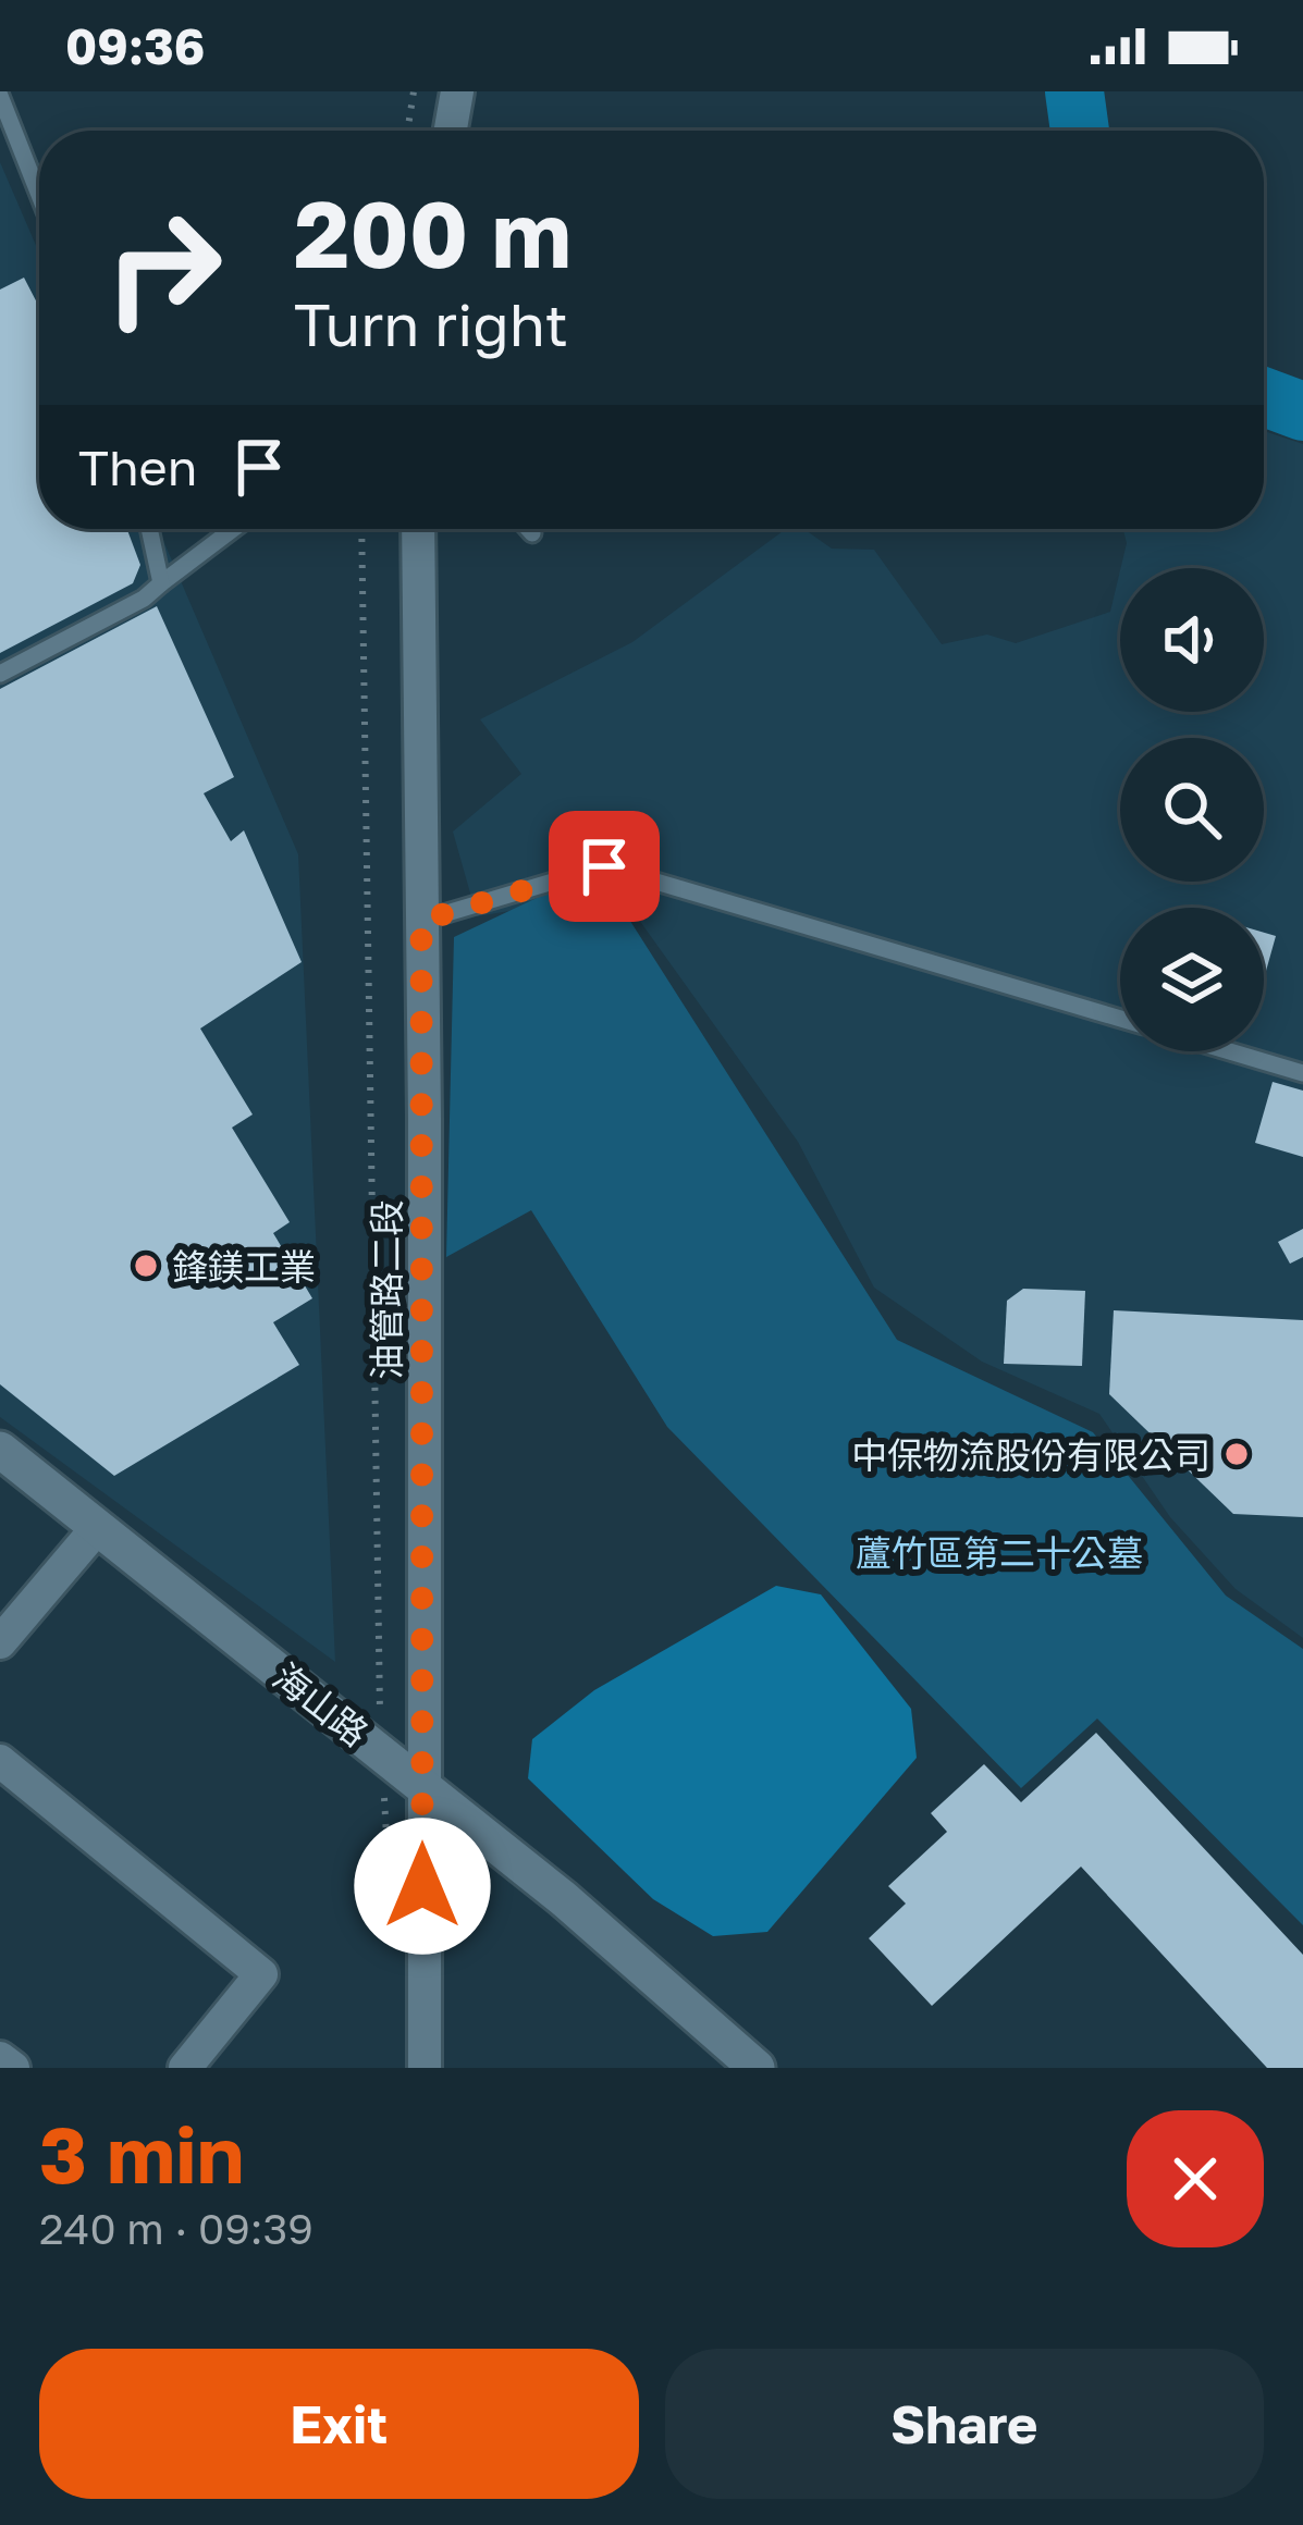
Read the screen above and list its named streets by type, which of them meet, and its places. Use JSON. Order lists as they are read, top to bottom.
{
  "streets": {
    "main road": ["海山路"],
    "street": ["油管路二段"]
  },
  "crossings": [
    ["油管路二段", "海山路"]
  ],
  "parks": ["蘆竹區第二十公墓"],
  "places": ["鋒鎂工業", "中保物流股份有限公司"],
  "page": {
    "status": "09:36",
    "turn": ["200 m", "Turn right"],
    "then": "Then",
    "heading": ["3 min", "240 m · 09:39"],
    "buttons": ["Exit", "Share"]
  }
}
